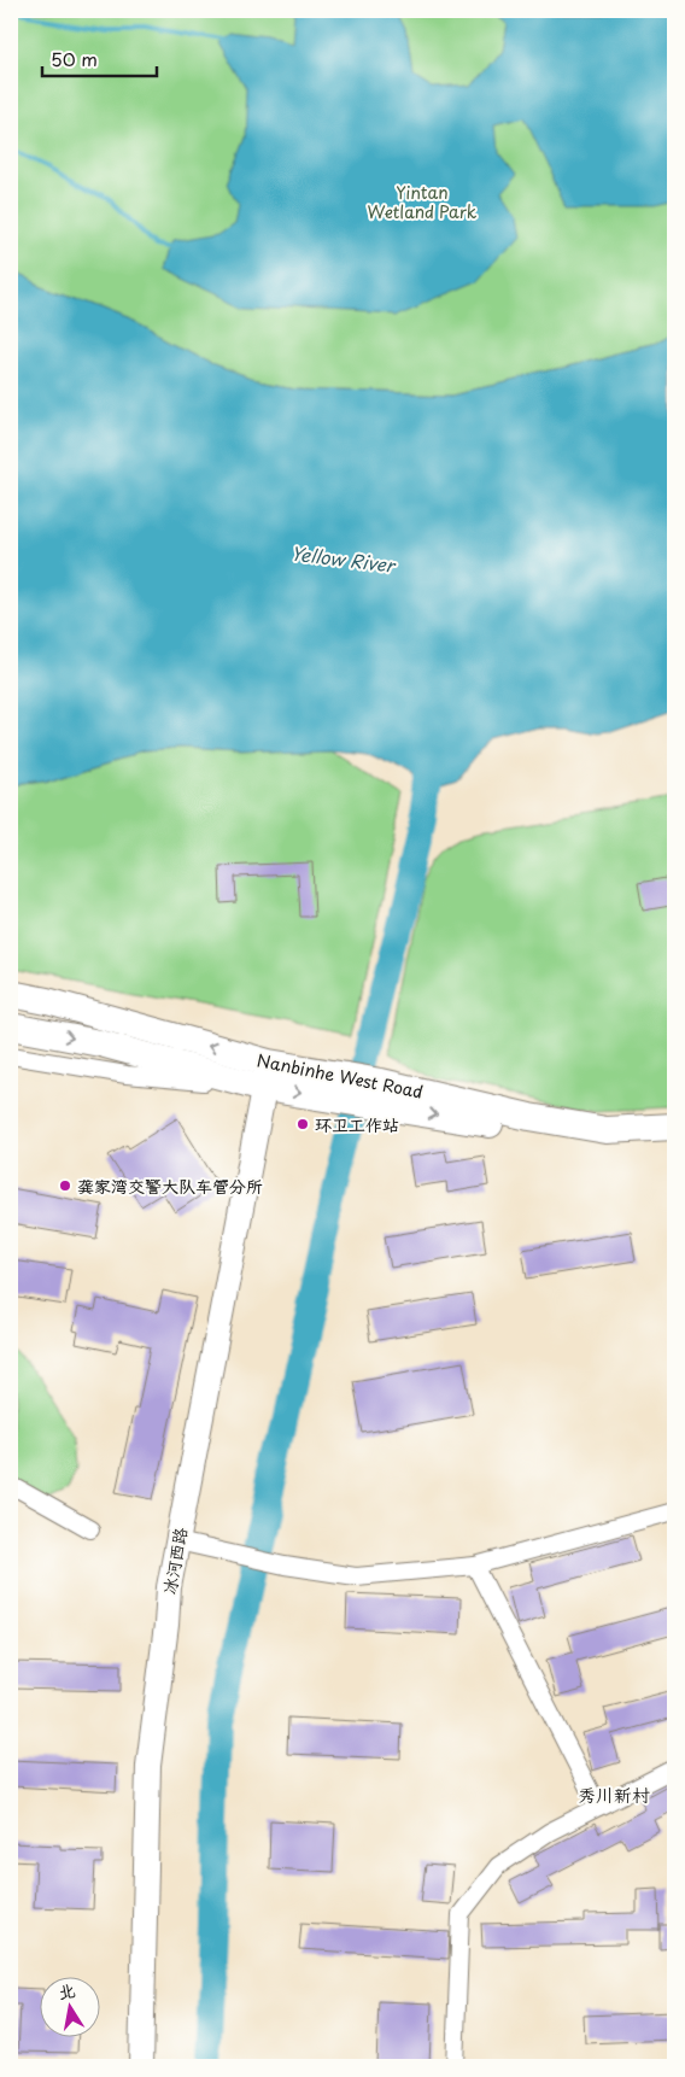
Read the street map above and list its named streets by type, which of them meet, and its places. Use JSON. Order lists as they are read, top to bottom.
{
  "streets": {
    "highway": ["Nanbinhe West Road"],
    "main road": ["冰河西路"]
  },
  "crossings": [
    ["Nanbinhe West Road", "冰河西路"]
  ],
  "districts": ["秀川新村"],
  "water": ["Yellow River"],
  "parks": ["Yintan Wetland Park"],
  "places": ["环卫工作站", "龚家湾交警大队车管分所"],
  "scale_bar": "50 m",
  "north": "top"
}
